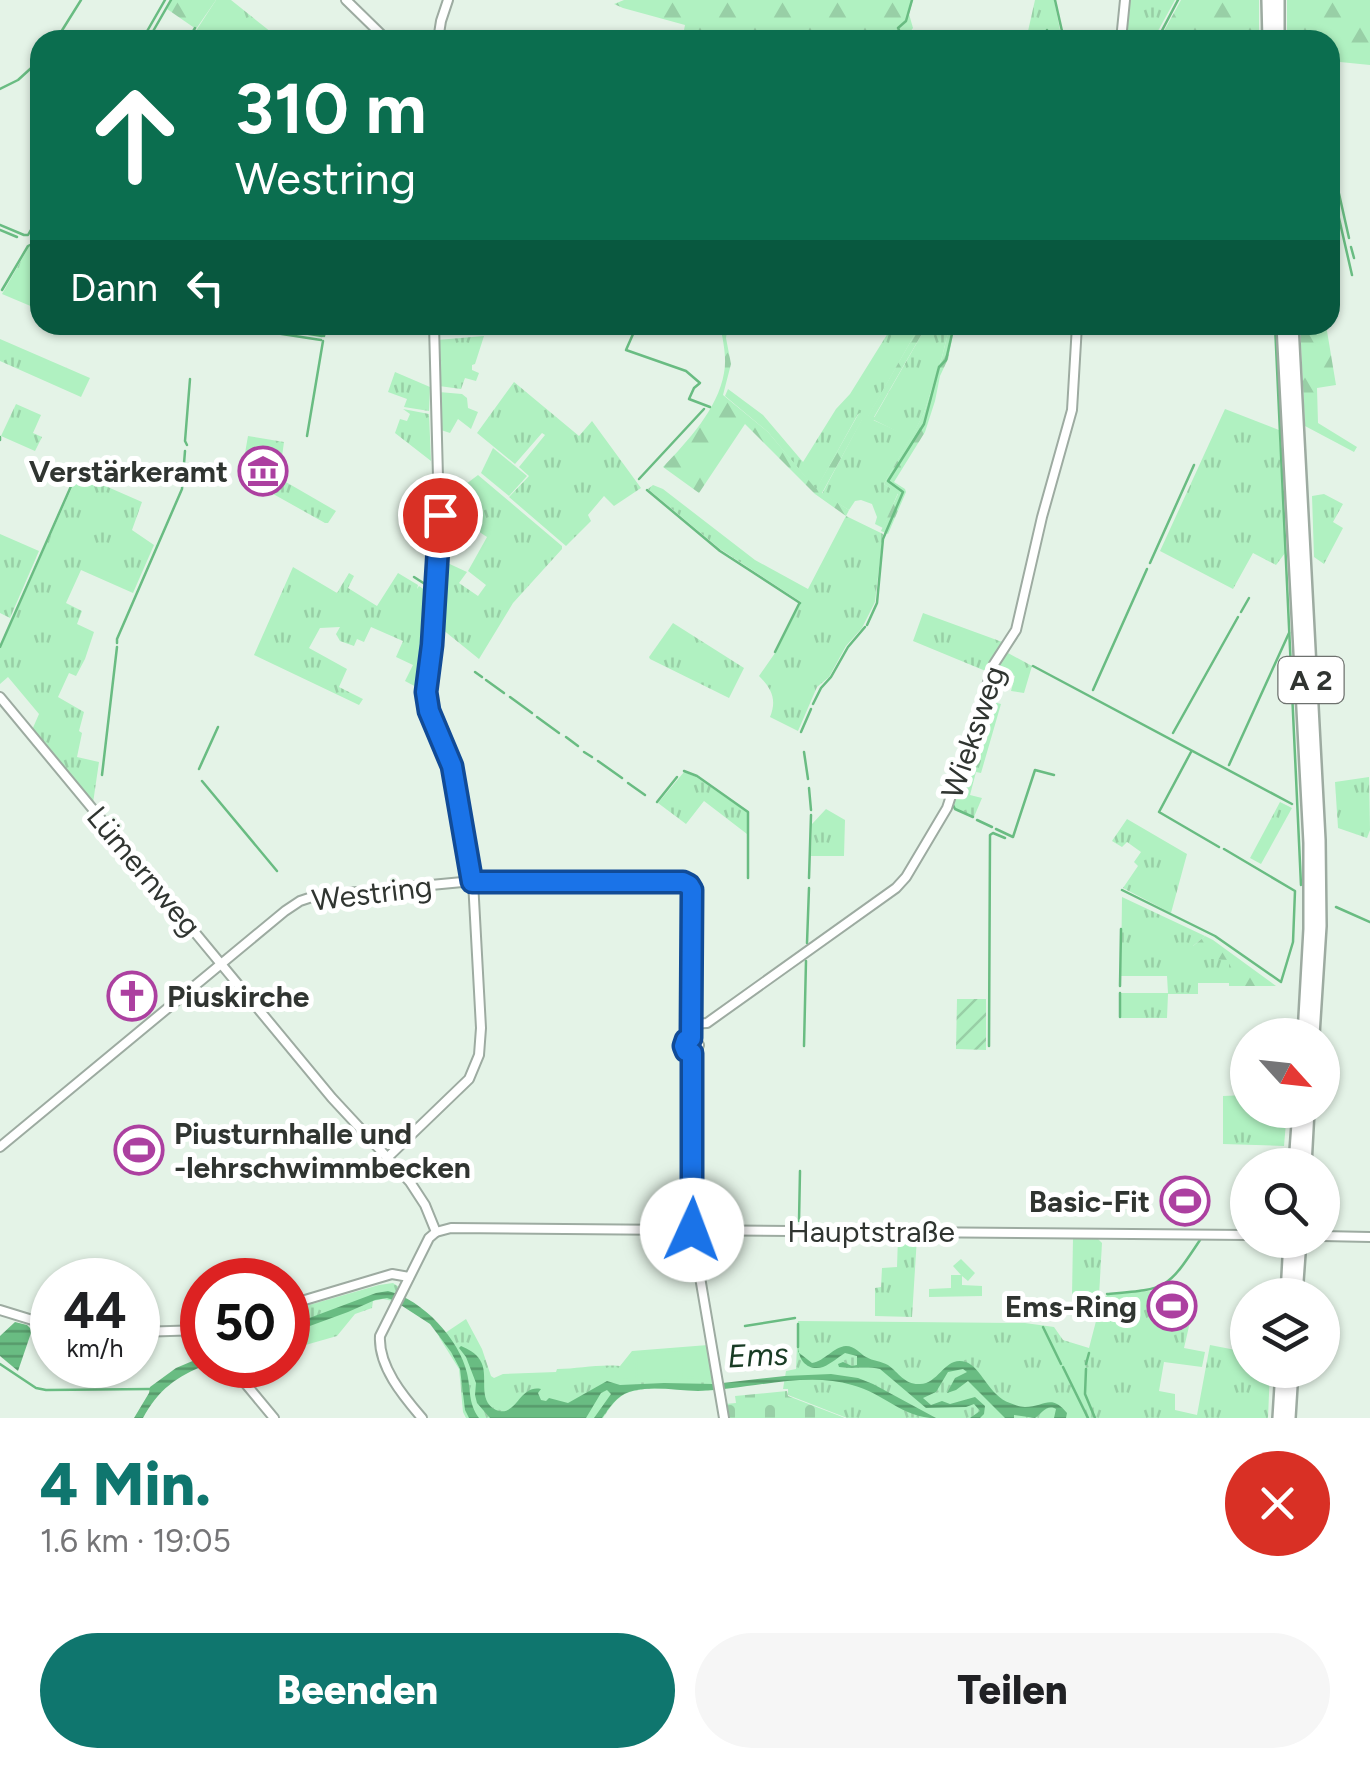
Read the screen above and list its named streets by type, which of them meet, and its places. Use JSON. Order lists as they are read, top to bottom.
{
  "streets": {
    "highway": ["A 2"],
    "street": [
      "Wieksweg",
      "Lümernweg",
      "Westring",
      "Hauptstraße"
    ]
  },
  "crossings": [
    ["Wieksweg", "Westring"],
    ["Lümernweg", "Westring"],
    ["Lümernweg", "Hauptstraße"],
    ["Westring", "Hauptstraße"]
  ],
  "water": ["Ems"],
  "places": {
    "museum": ["Verstärkeramt"],
    "church": ["Piuskirche"],
    "sports": ["Piusturnhalle und -lehrschwimmbecken", "Basic-Fit", "Ems-Ring"]
  },
  "north": "bottom right",
  "page": {
    "turn": ["310 m", "Westring"],
    "then": "Dann",
    "speed": "44 km/h",
    "limit": "50",
    "heading": ["4 Min.", "1.6 km · 19:05"],
    "buttons": ["Beenden", "Teilen"]
  }
}
